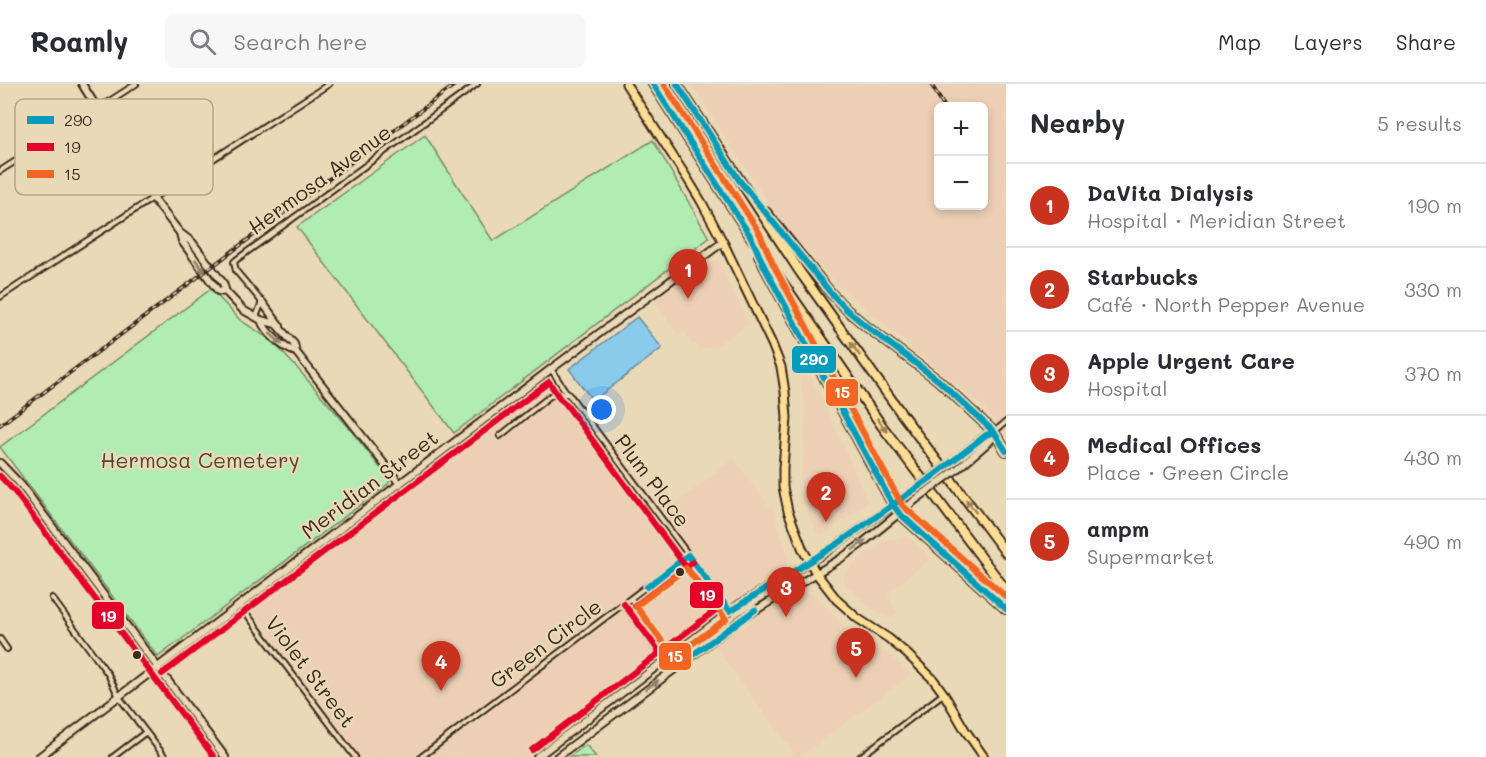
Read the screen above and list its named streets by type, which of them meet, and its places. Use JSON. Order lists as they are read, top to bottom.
{
  "streets": {
    "street": [
      "Hermosa Avenue",
      "Plum Place",
      "Meridian Street",
      "Green Circle",
      "Violet Street"
    ]
  },
  "crossings": [
    ["Plum Place", "Meridian Street"],
    ["Plum Place", "Green Circle"],
    ["Meridian Street", "Violet Street"]
  ],
  "parks": ["Hermosa Cemetery"],
  "lines": ["transit line 290", "transit line 15", "transit line 19"],
  "legend": ["290", "19", "15"],
  "page": {
    "header": "Roamly",
    "search": "Search here",
    "nav": ["Map", "Layers", "Share"],
    "heading": ["Nearby", "5 results"],
    "map_buttons": ["+", "−"],
    "list": [
      {
        "mark": "1",
        "name": "DaVita Dialysis",
        "note": "Hospital · Meridian Street",
        "value": "190 m"
      },
      {
        "mark": "2",
        "name": "Starbucks",
        "note": "Café · North Pepper Avenue",
        "value": "330 m"
      },
      {
        "mark": "3",
        "name": "Apple Urgent Care",
        "note": "Hospital",
        "value": "370 m"
      },
      {
        "mark": "4",
        "name": "Medical Offices",
        "note": "Place · Green Circle",
        "value": "430 m"
      },
      {
        "mark": "5",
        "name": "ampm",
        "note": "Supermarket",
        "value": "490 m"
      }
    ],
    "pins": [
      "1",
      "2",
      "3",
      "5",
      "4"
    ]
  }
}
